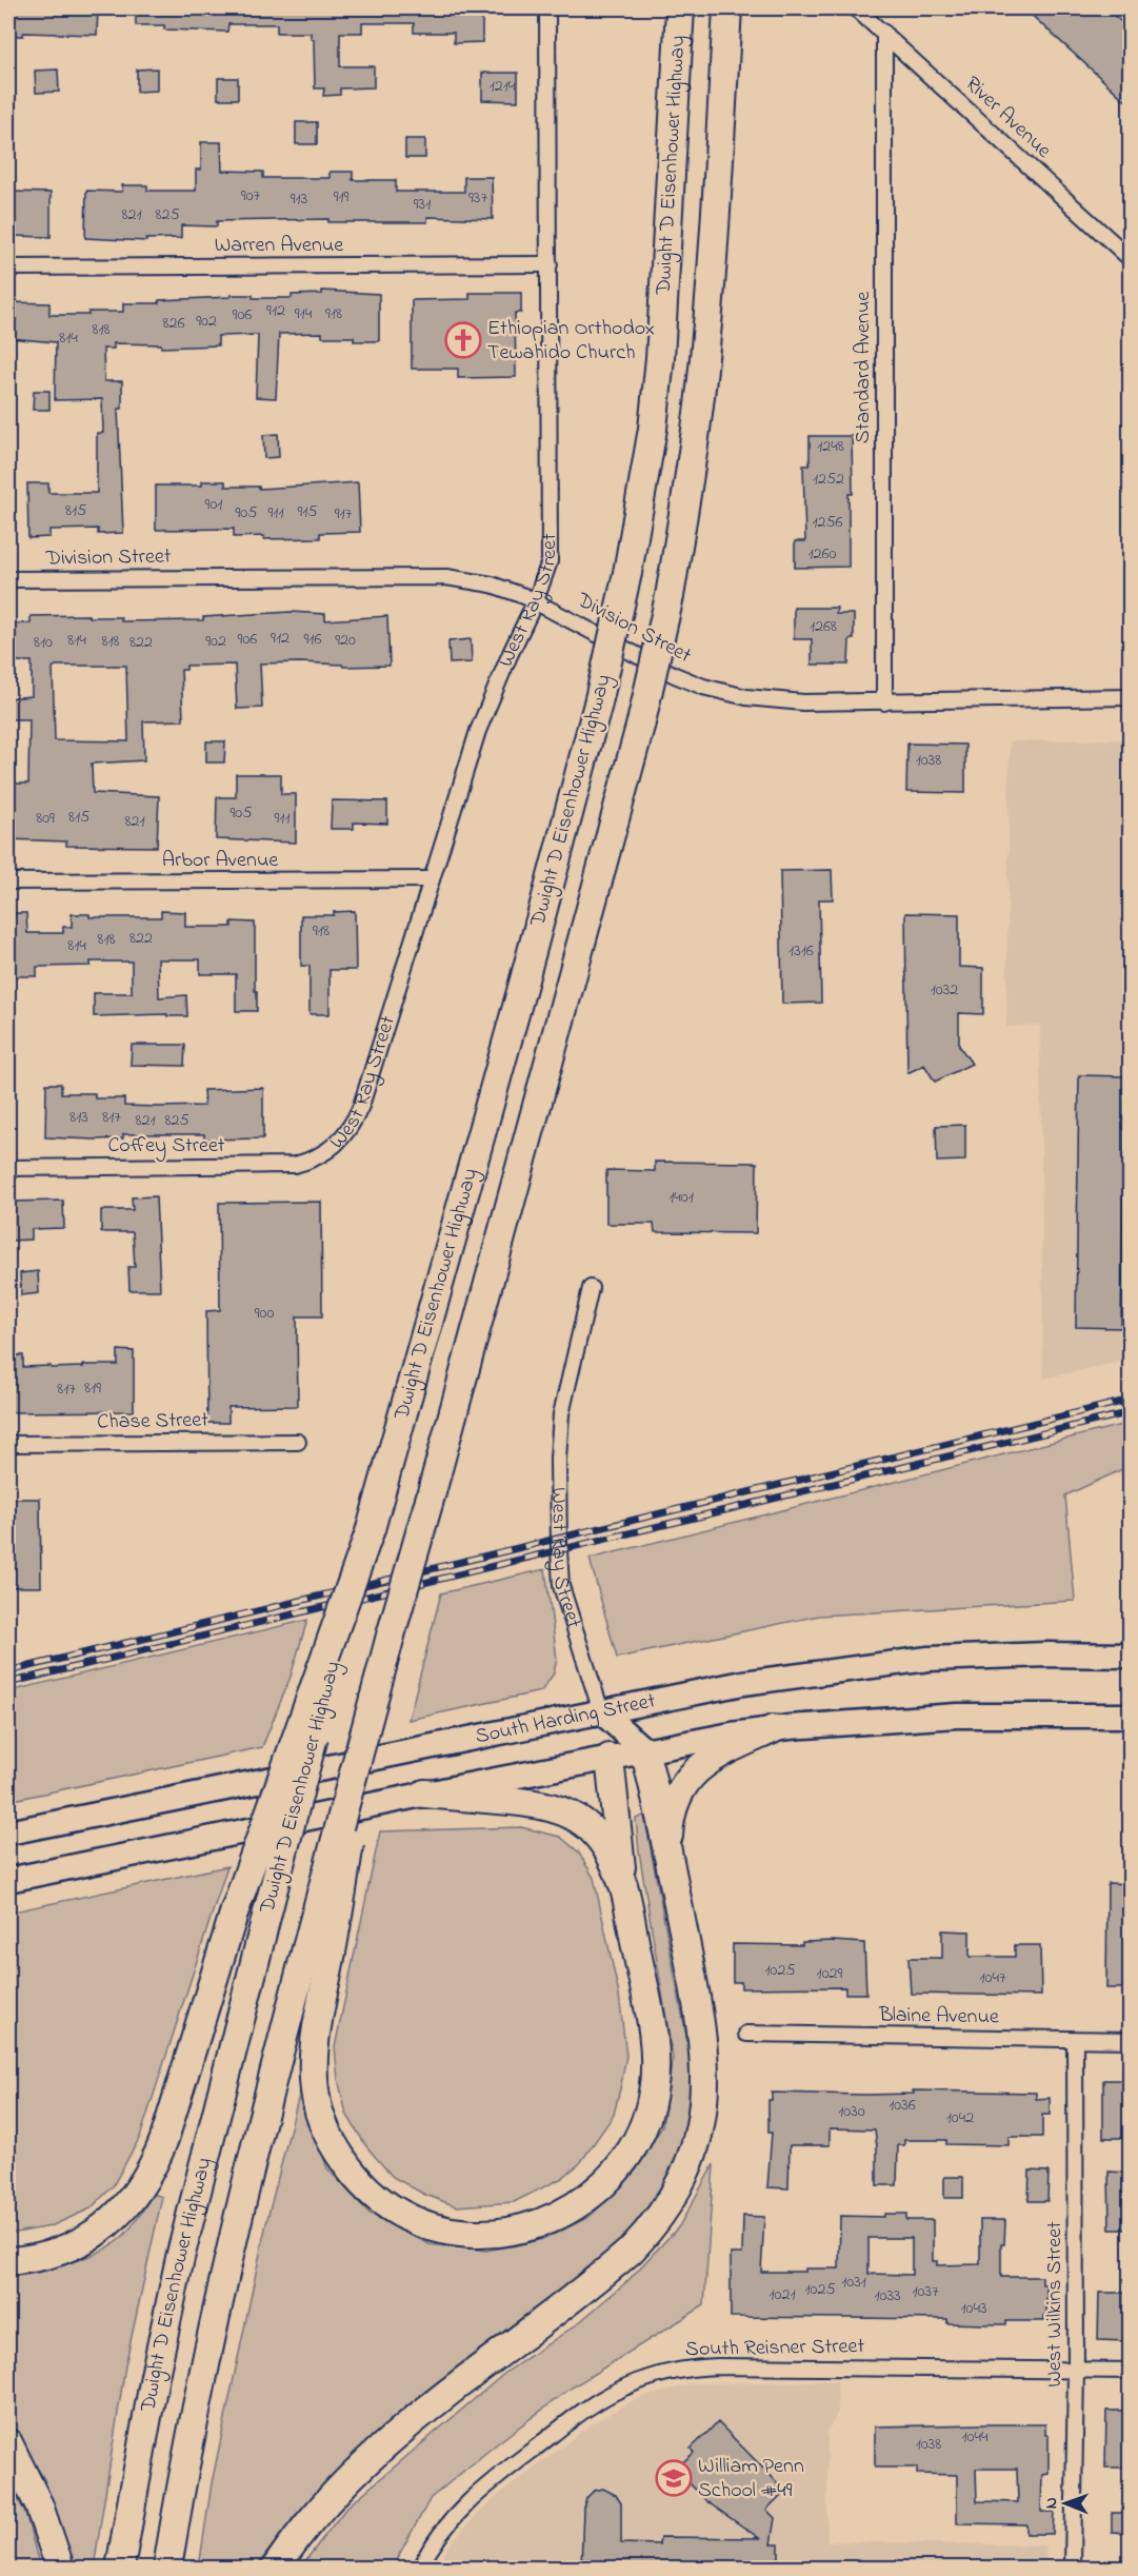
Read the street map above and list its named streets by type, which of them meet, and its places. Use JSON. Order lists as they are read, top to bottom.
{
  "streets": {
    "highway": ["Dwight D Eisenhower Highway"],
    "main road": ["West Ray Street", "South Harding Street"],
    "street": [
      "River Avenue",
      "Warren Avenue",
      "Standard Avenue",
      "Division Street",
      "Arbor Avenue",
      "Coffey Street",
      "Chase Street",
      "Blaine Avenue",
      "West Wilkins Street",
      "South Reisner Street"
    ]
  },
  "crossings": [
    ["River Avenue", "Standard Avenue"],
    ["Warren Avenue", "West Ray Street"],
    ["Standard Avenue", "Division Street"],
    ["Division Street", "West Ray Street"],
    ["West Ray Street", "Arbor Avenue"],
    ["West Ray Street", "Coffey Street"],
    ["West Ray Street", "South Harding Street"],
    ["Blaine Avenue", "West Wilkins Street"],
    ["West Wilkins Street", "South Reisner Street"]
  ],
  "places": {
    "church": ["Ethiopian Orthodox Tewahido Church"],
    "school or university": ["William Penn School #49"]
  },
  "house_numbers": [
    "1214",
    "907",
    "919",
    "937",
    "913",
    "931",
    "821",
    "825",
    "912",
    "914",
    "918",
    "906",
    "902",
    "826",
    "818",
    "814",
    "1248",
    "1252",
    "901",
    "815",
    "915",
    "905",
    "911",
    "917",
    "1256",
    "1260",
    "1268",
    "912",
    "906",
    "916",
    "814",
    "920",
    "818",
    "902",
    "810",
    "822",
    "1038",
    "905",
    "815",
    "809",
    "911",
    "821",
    "918",
    "822",
    "818",
    "814",
    "1316",
    "1032",
    "813",
    "817",
    "821",
    "825",
    "1401",
    "900",
    "819",
    "817",
    "1025",
    "1029",
    "1047",
    "1036",
    "1030",
    "1042",
    "1031",
    "1025",
    "1037",
    "1021",
    "1033",
    "1043",
    "1044",
    "1038"
  ],
  "north": "left"
}
